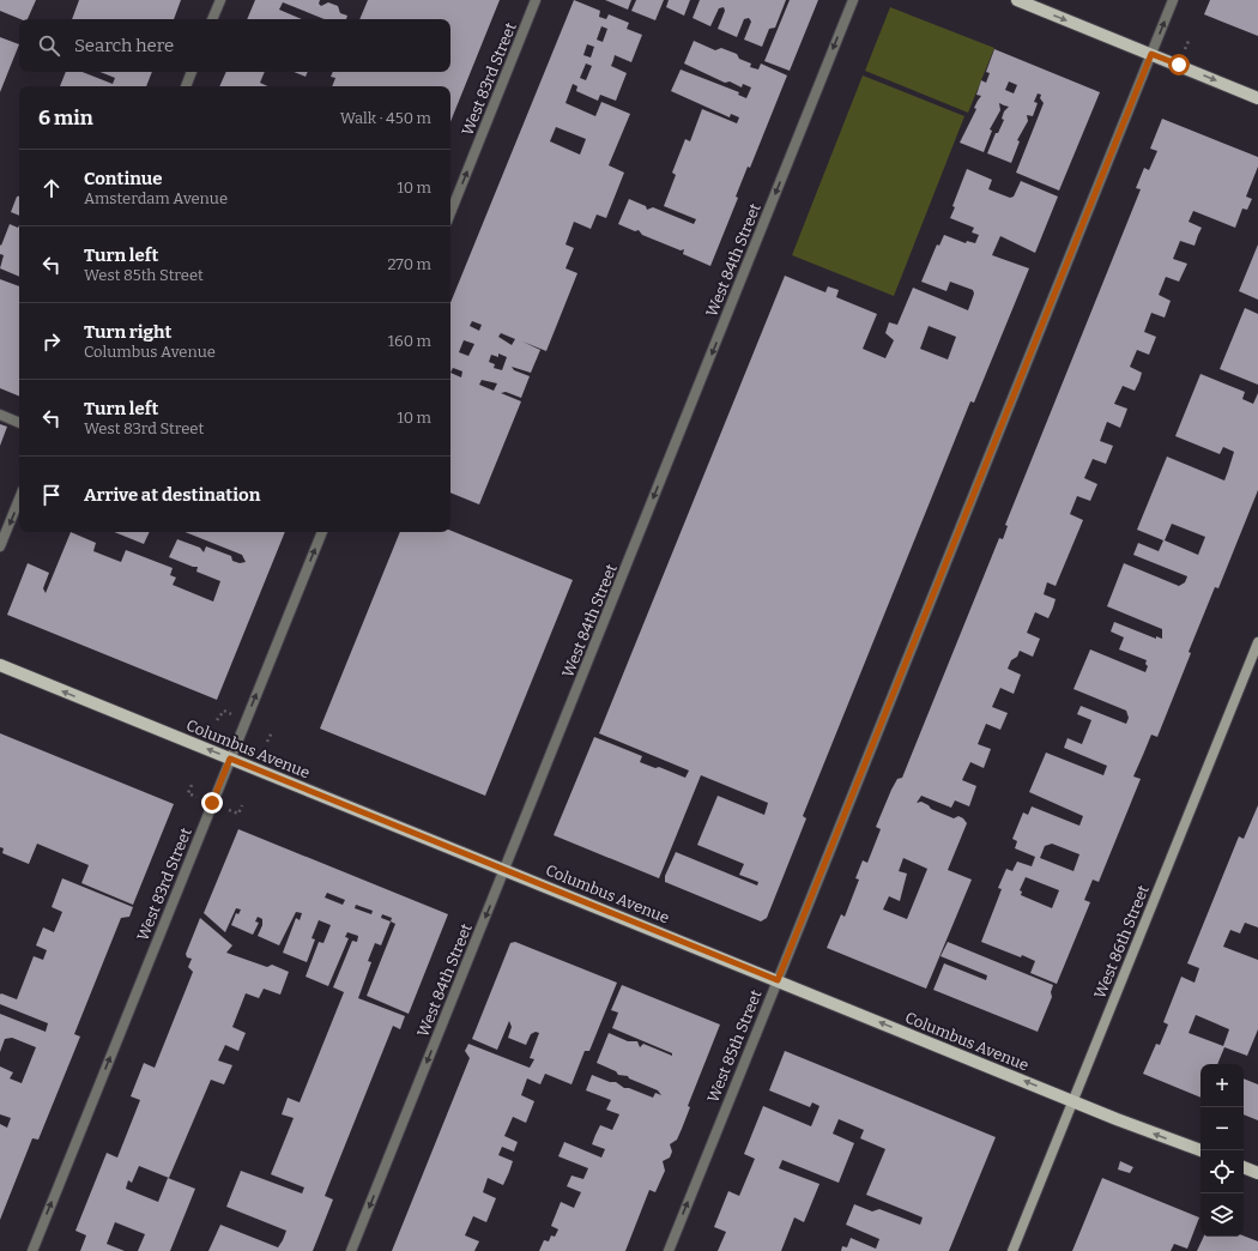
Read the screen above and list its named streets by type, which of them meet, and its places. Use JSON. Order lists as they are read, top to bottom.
{
  "streets": {
    "main road": ["Columbus Avenue", "West 86th Street"],
    "street": ["West 83rd Street", "West 84th Street", "West 85th Street"]
  },
  "crossings": [
    ["West 83rd Street", "Columbus Avenue"],
    ["West 84th Street", "Columbus Avenue"],
    ["Columbus Avenue", "West 86th Street"],
    ["Columbus Avenue", "West 85th Street"]
  ],
  "one_way": ["West 83rd Street", "West 84th Street", "Columbus Avenue"],
  "page": {
    "search": "Search here",
    "heading": ["6 min", "Walk · 450 m"],
    "list": [
      ["Continue", "Amsterdam Avenue", "10 m"],
      ["Turn left", "West 85th Street", "270 m"],
      ["Turn right", "Columbus Avenue", "160 m"],
      ["Turn left", "West 83rd Street", "10 m"],
      "Arrive at destination"
    ],
    "map_buttons": ["+", "−"]
  }
}
